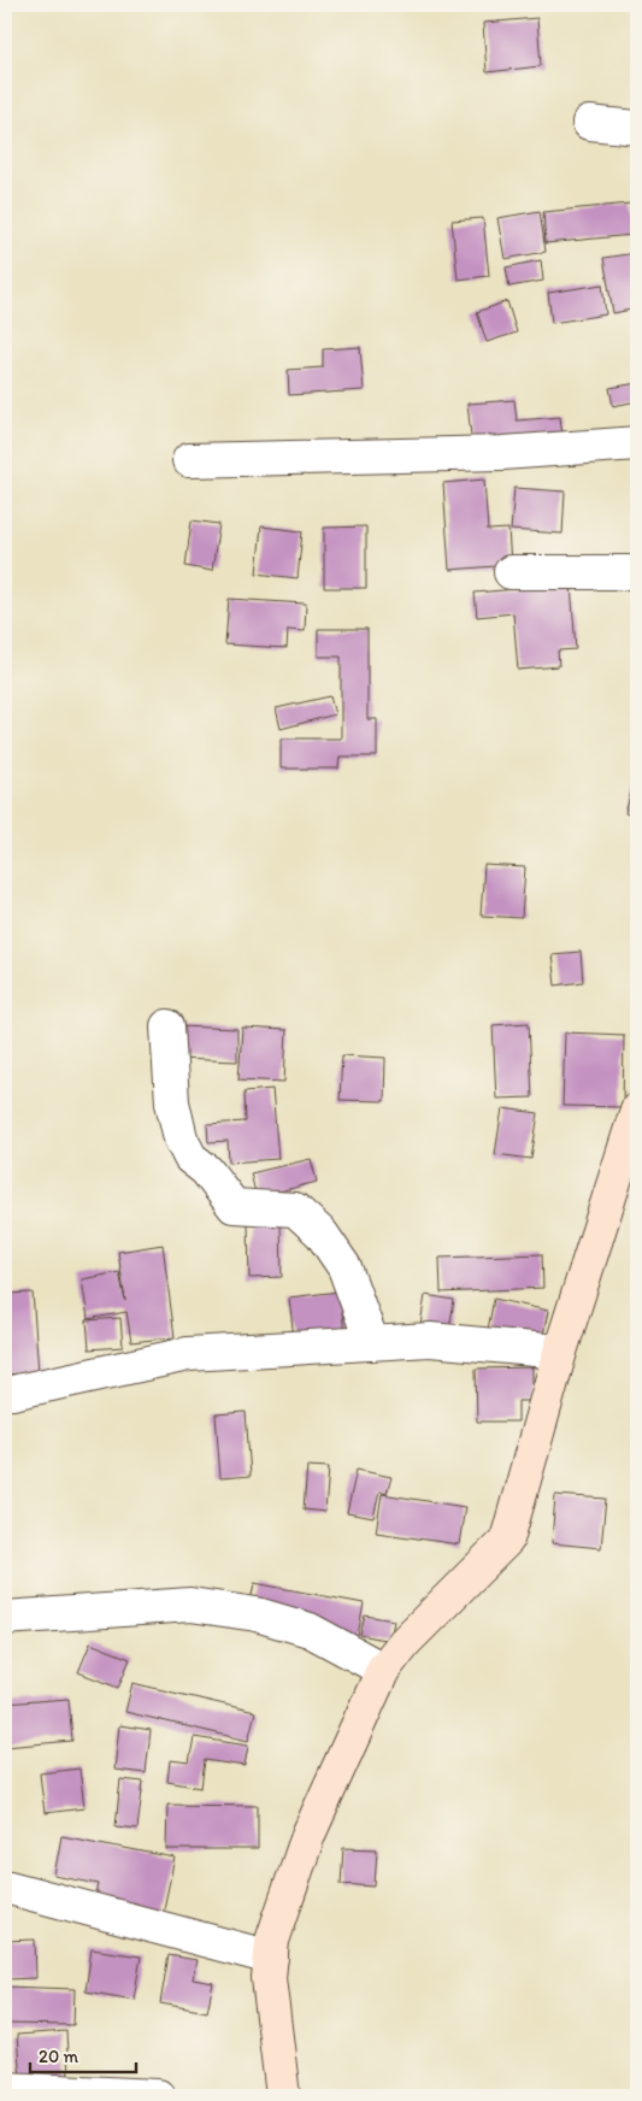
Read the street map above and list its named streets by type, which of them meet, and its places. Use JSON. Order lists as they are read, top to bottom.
{
  "scale_bar": "20 m"
}
